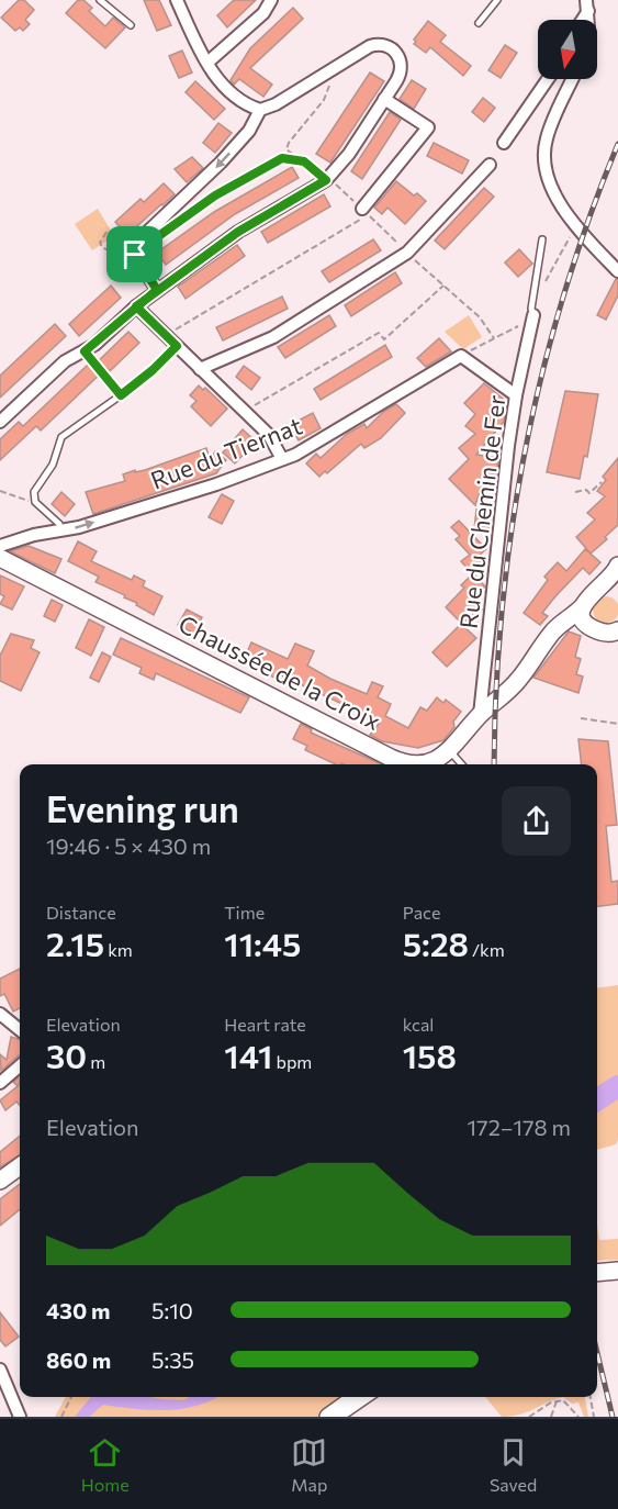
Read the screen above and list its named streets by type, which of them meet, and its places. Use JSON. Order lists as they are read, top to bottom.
{
  "streets": {
    "main road": ["Chaussée de la Croix"],
    "street": ["Rue du Tiernat", "Rue du Chemin de Fer"]
  },
  "crossings": [
    ["Rue du Chemin de Fer", "Chaussée de la Croix"]
  ],
  "one_way": ["Rue du Tiernat"],
  "north": "bottom",
  "page": {
    "heading": ["Evening run", "19:46 · 5 × 430 m"],
    "stats": [
      ["Distance", "2.15 km"],
      ["Time", "11:45"],
      ["Pace", "5:28 /km"],
      ["Elevation", "30 m"],
      ["Heart rate", "141 bpm"],
      ["kcal", "158"]
    ],
    "chart": ["Elevation", "172–178 m"],
    "list": [
      {
        "name": "430 m",
        "note": "5:10"
      },
      {
        "name": "860 m",
        "note": "5:35"
      }
    ],
    "tabs": ["Home", "Map", "Saved"]
  }
}
